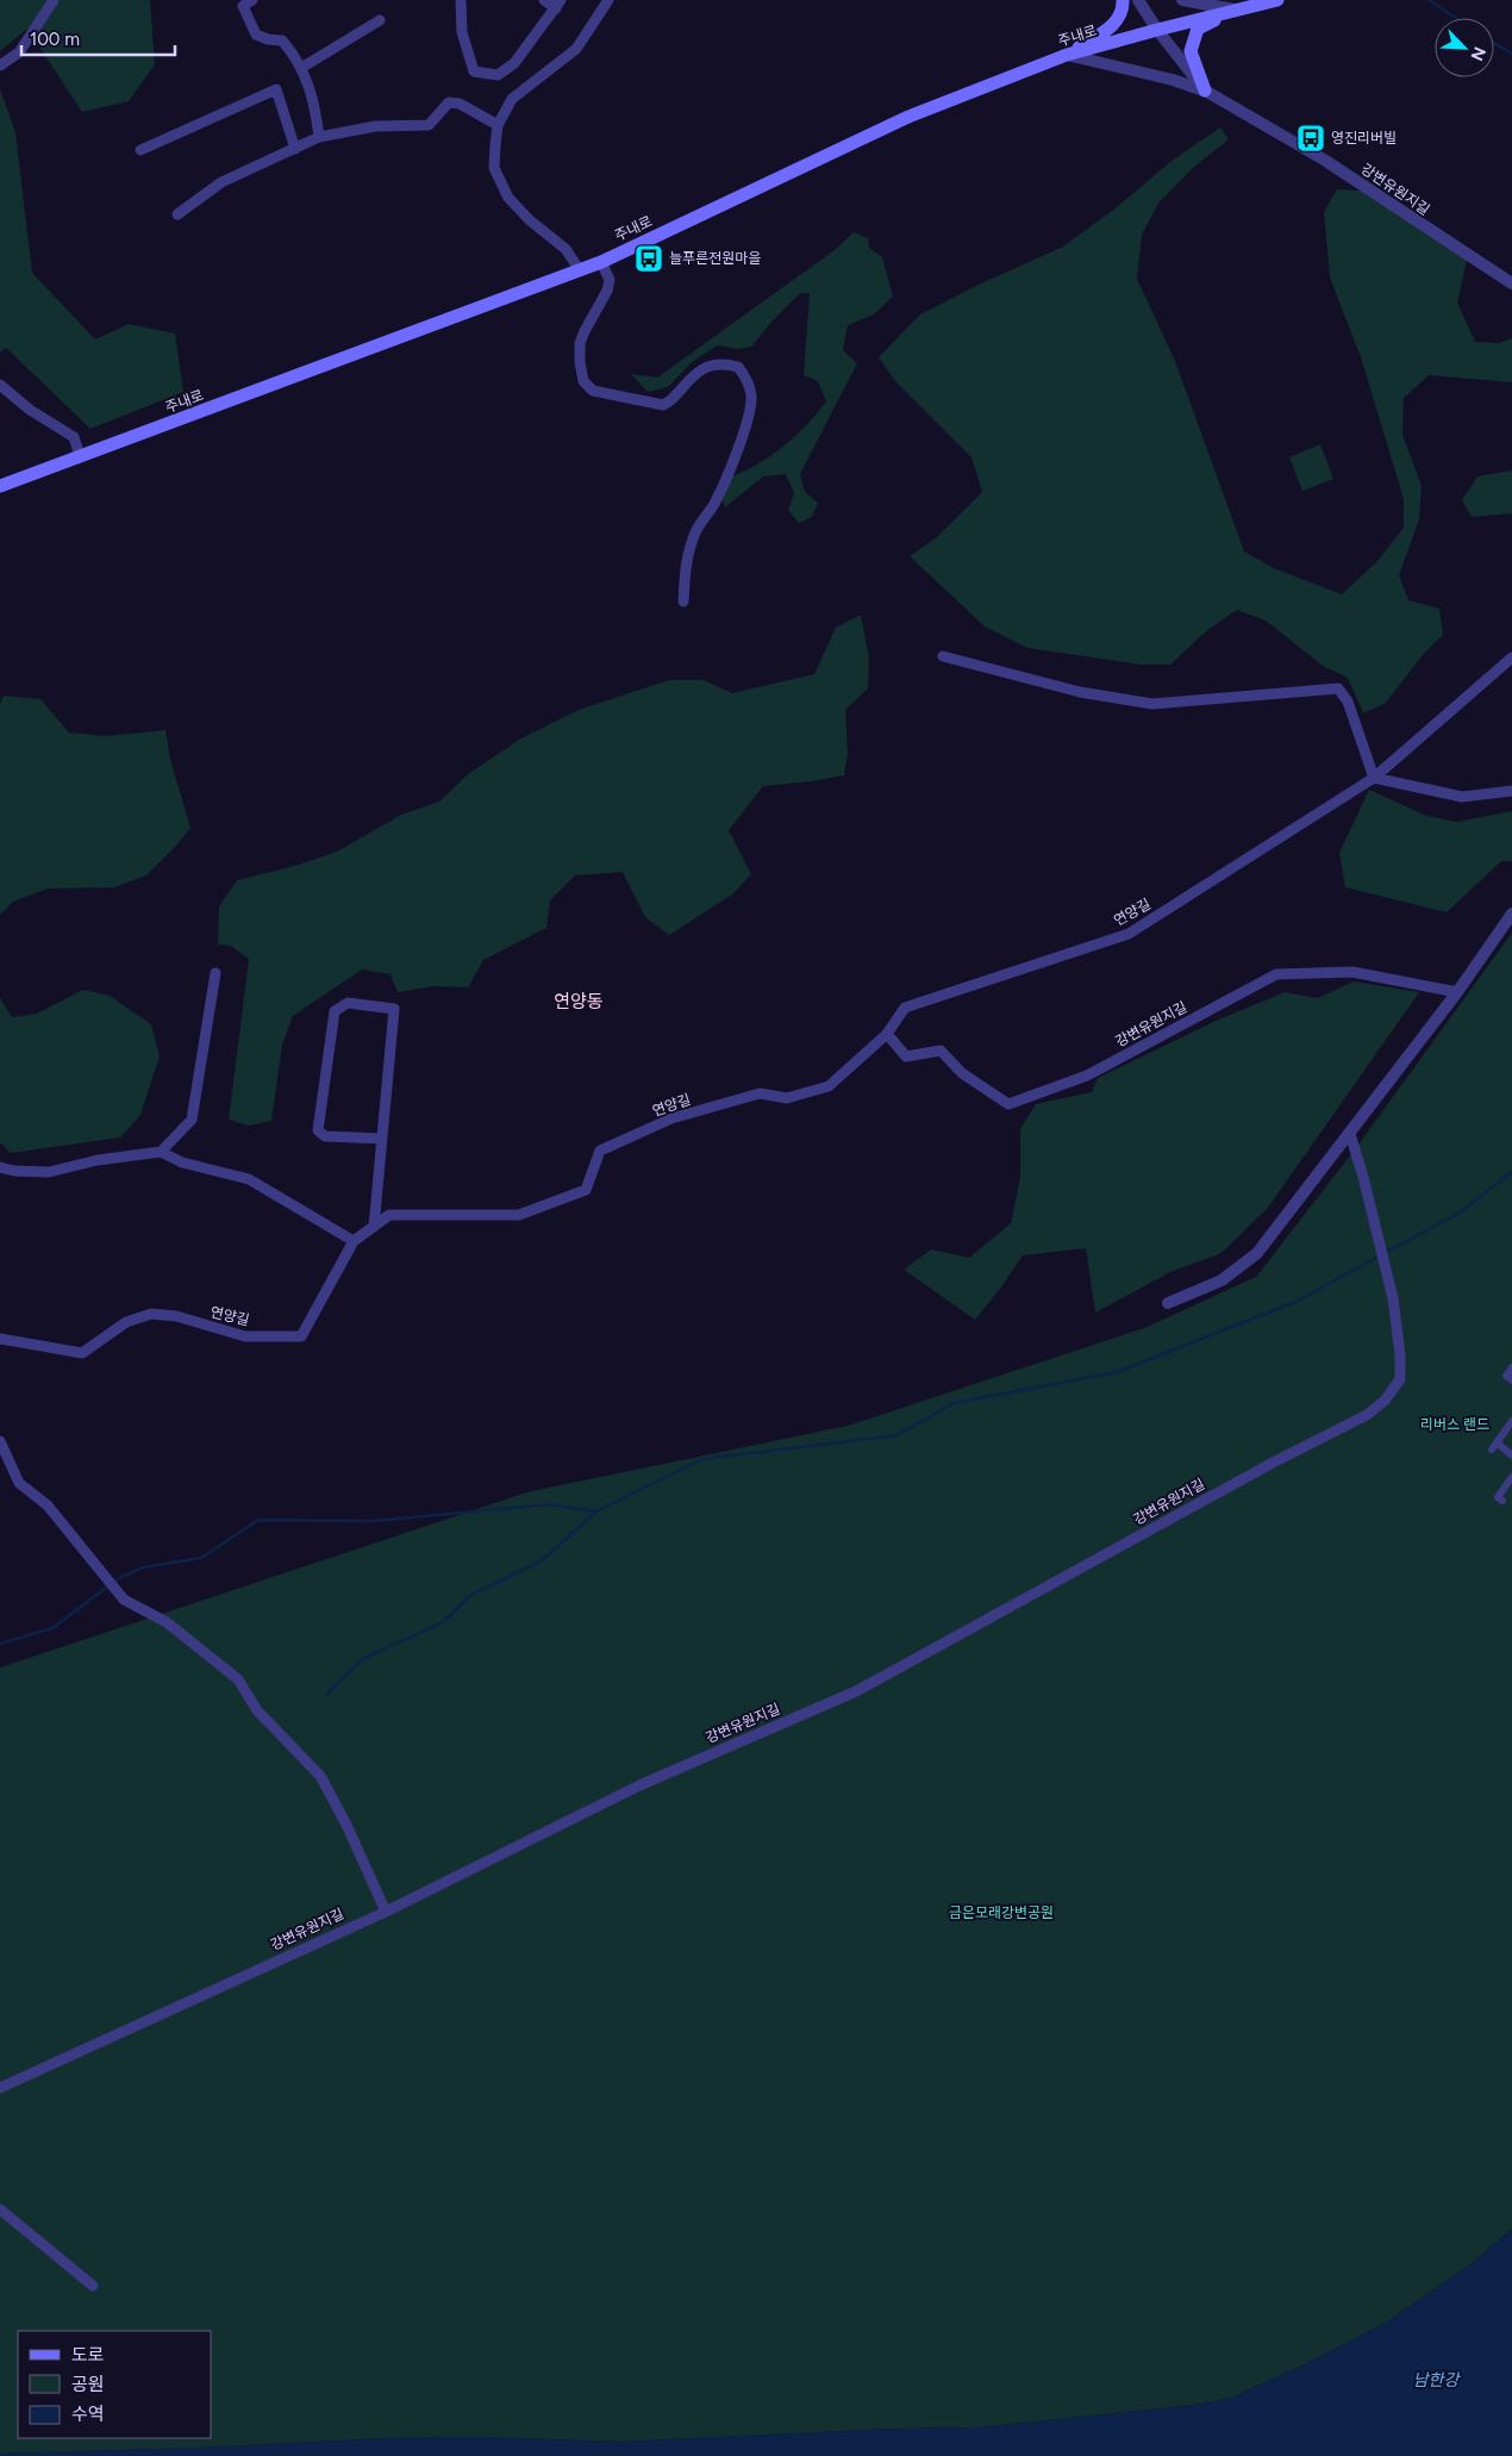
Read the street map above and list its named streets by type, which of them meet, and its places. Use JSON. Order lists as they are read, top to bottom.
{
  "streets": {
    "main road": ["주내로"],
    "street": ["강변유원지길", "연양길"]
  },
  "crossings": [
    ["주내로", "강변유원지길"],
    ["강변유원지길", "연양길"]
  ],
  "districts": ["연양동"],
  "water": ["남한강"],
  "parks": ["리버스 랜드", "금은모래강변공원"],
  "places": {
    "bus stop": ["영진리버빌", "늘푸른전원마을"]
  },
  "legend": ["도로", "공원", "수역"],
  "scale_bar": "100 m",
  "north": "bottom right"
}
